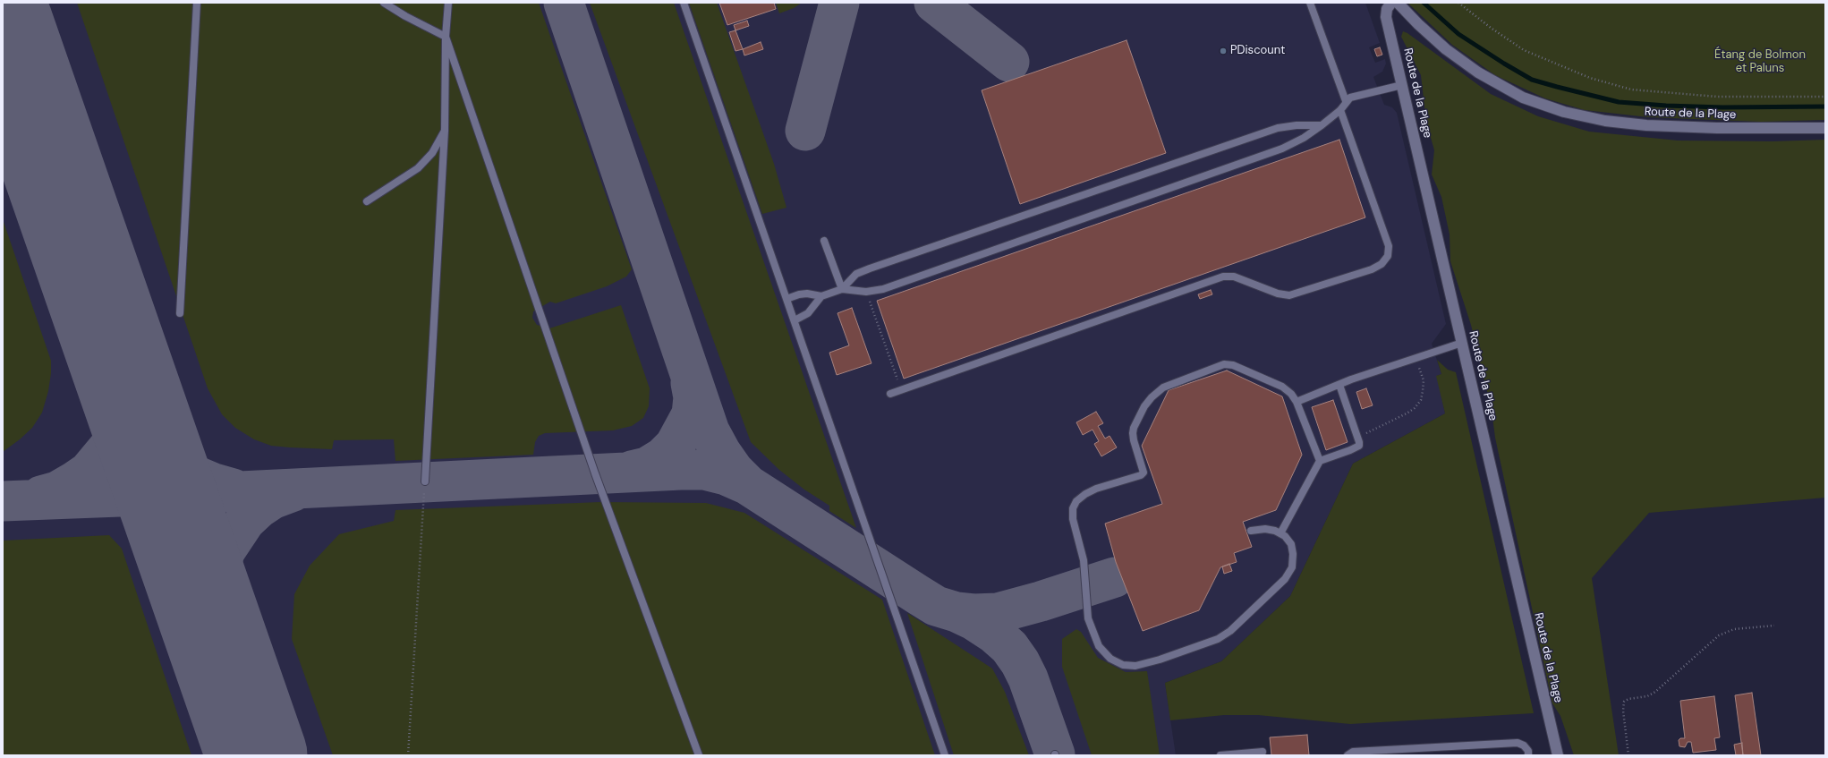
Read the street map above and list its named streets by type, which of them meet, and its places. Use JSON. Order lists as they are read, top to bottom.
{
  "streets": {
    "street": ["Route de la Plage"]
  },
  "parks": ["Étang de Bolmon et Paluns"],
  "places": ["PDiscount"]
}
